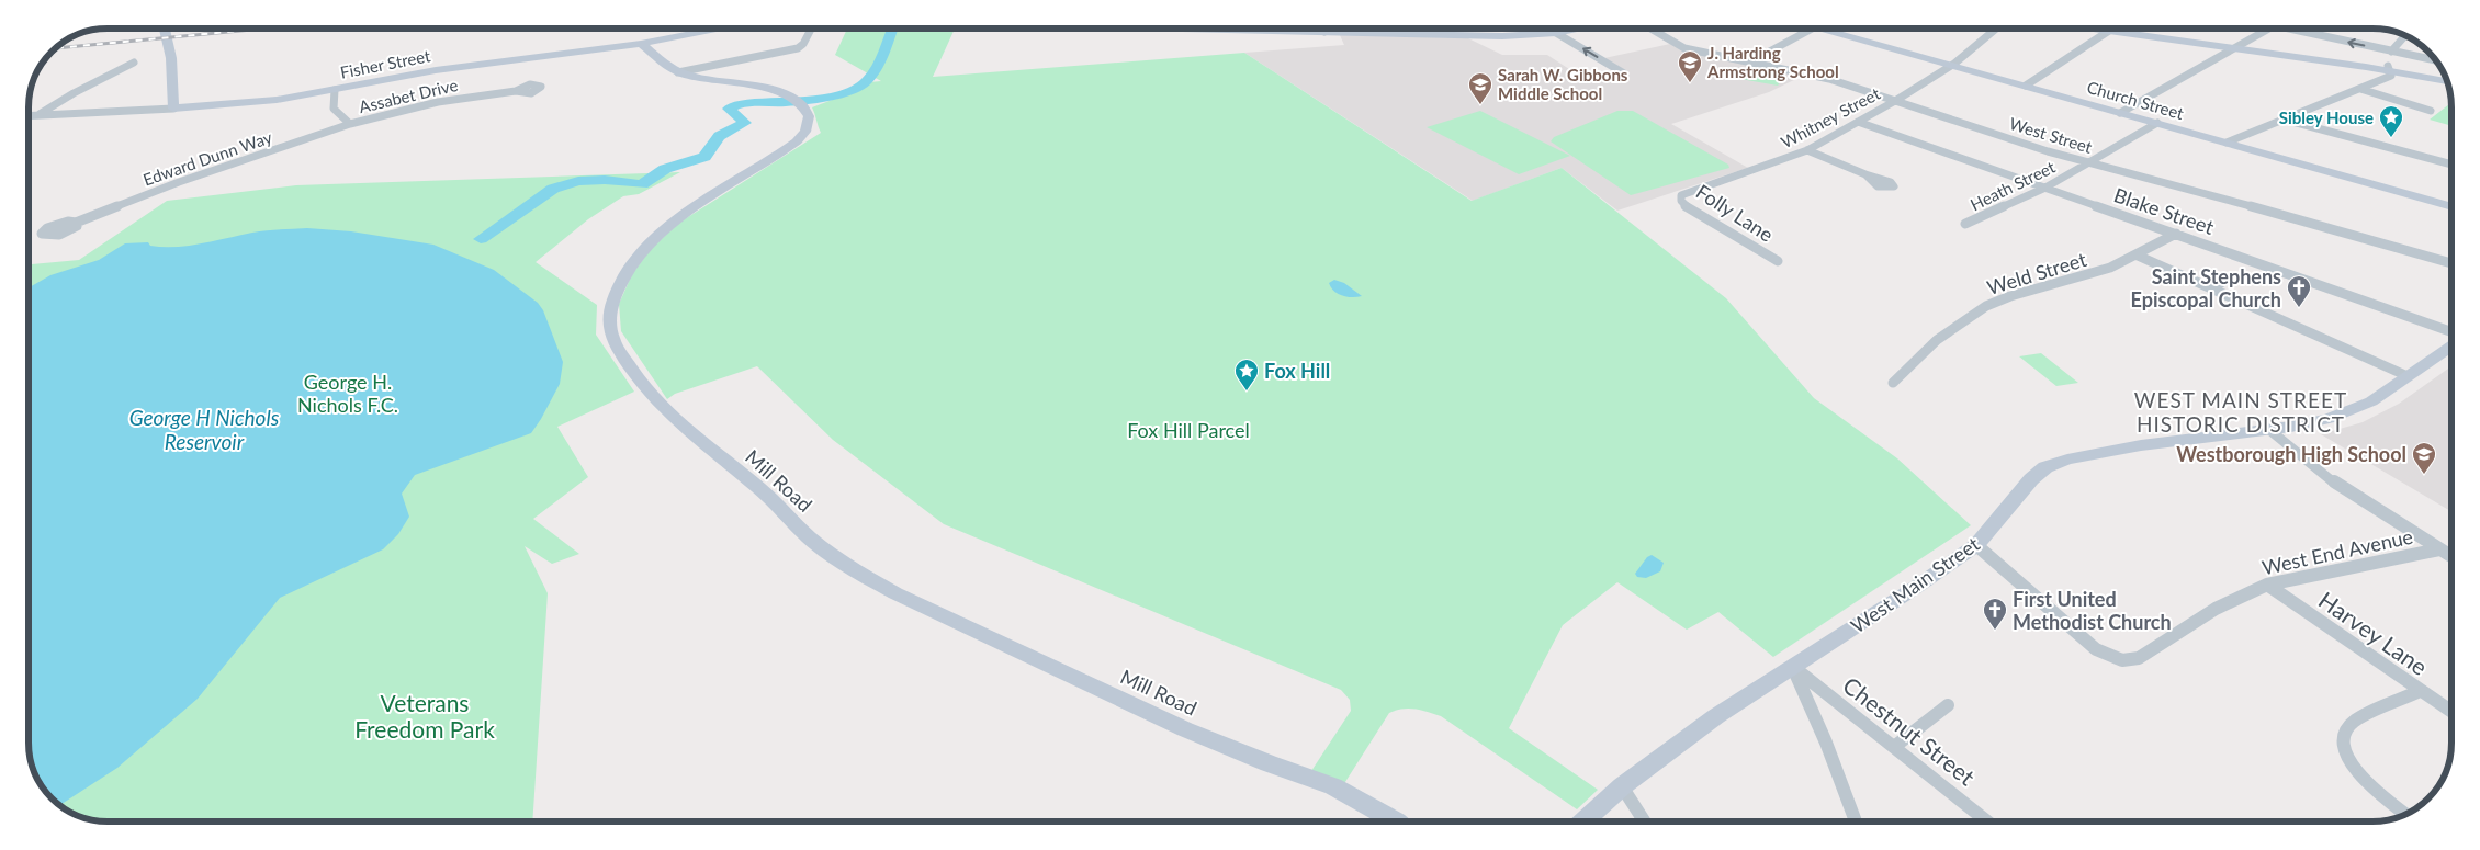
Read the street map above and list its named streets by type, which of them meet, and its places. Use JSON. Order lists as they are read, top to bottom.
{
  "streets": {
    "main road": [
      "Fisher Street",
      "Church Street",
      "Mill Road",
      "West Main Street"
    ],
    "street": [
      "Assabet Drive",
      "Whitney Street",
      "West Street",
      "Edward Dunn Way",
      "Heath Street",
      "Blake Street",
      "Folly Lane",
      "Weld Street",
      "West End Avenue",
      "Harvey Lane",
      "Chestnut Street"
    ]
  },
  "crossings": [
    ["Fisher Street", "Assabet Drive"],
    ["Fisher Street", "Mill Road"],
    ["Assabet Drive", "Edward Dunn Way"],
    ["Church Street", "Whitney Street"],
    ["Church Street", "Heath Street"],
    ["Whitney Street", "West Street"],
    ["Whitney Street", "Blake Street"],
    ["Whitney Street", "Folly Lane"],
    ["West Street", "Heath Street"],
    ["Heath Street", "Blake Street"],
    ["Blake Street", "Weld Street"],
    ["West End Avenue", "West Main Street"],
    ["West End Avenue", "Harvey Lane"],
    ["West Main Street", "Chestnut Street"]
  ],
  "districts": ["WEST MAIN STREET HISTORIC DISTRICT"],
  "water": ["George H Nichols Reservoir"],
  "parks": ["George H. Nichols F.C.", "Fox Hill Parcel", "Veterans Freedom Park"],
  "places": {
    "school or university": ["J. Harding Armstrong School", "Sarah W. Gibbons Middle School", "Westborough High School"],
    "place": ["Sibley House", "Fox Hill"],
    "church": ["Saint Stephens Episcopal Church", "First United Methodist Church"]
  }
}
